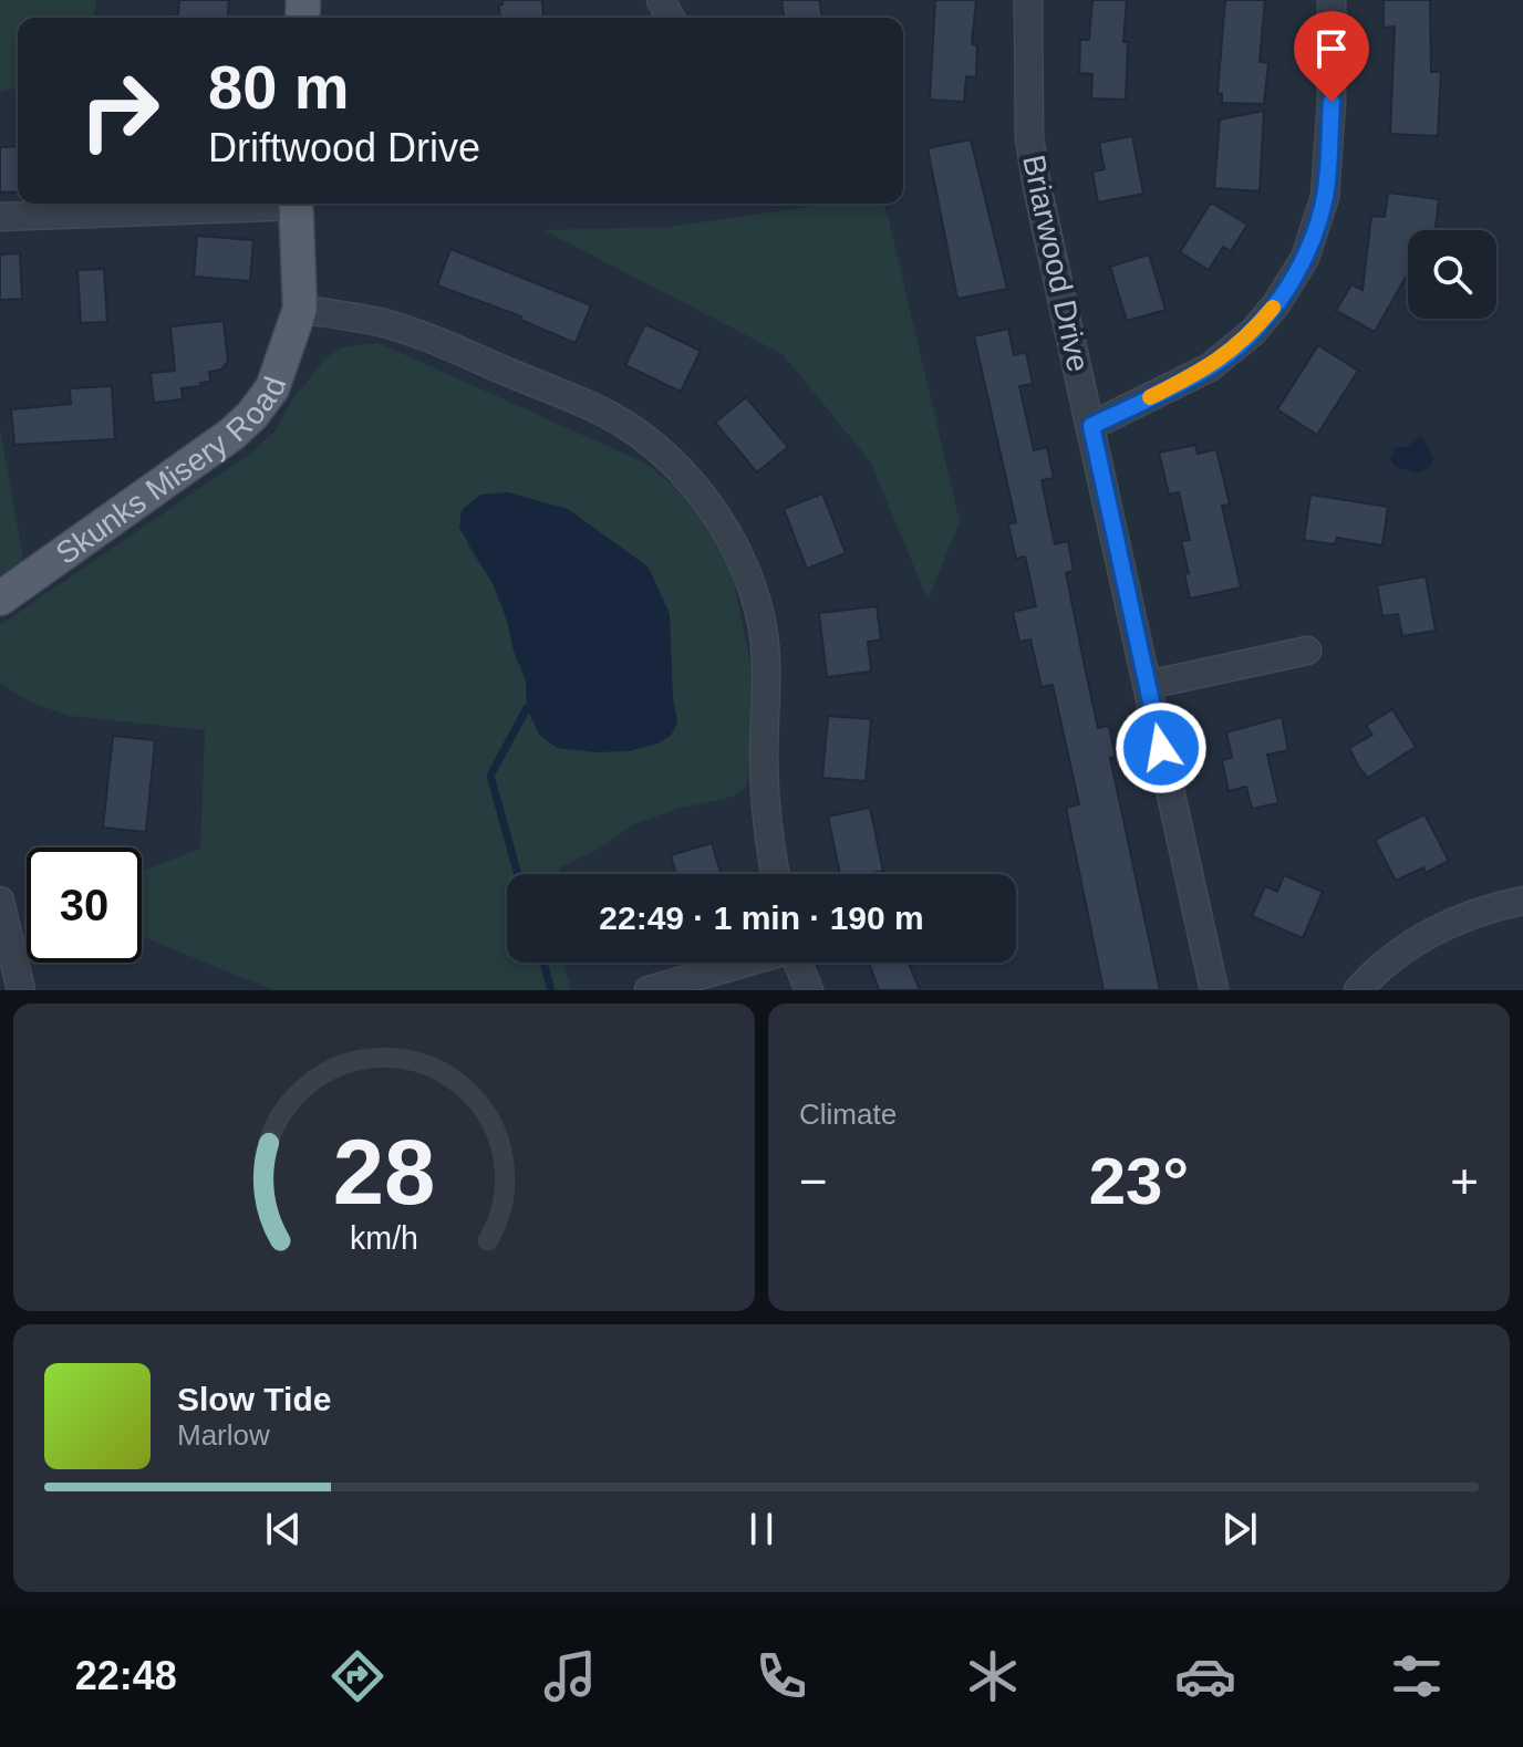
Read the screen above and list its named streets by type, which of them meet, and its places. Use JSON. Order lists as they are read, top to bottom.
{
  "streets": {
    "main road": ["Skunks Misery Road"],
    "street": ["Briarwood Drive"]
  },
  "page": {
    "turn": ["80 m", "Driftwood Drive"],
    "limit": "30",
    "trip": "22:49 · 1 min · 190 m",
    "tile": "Climate",
    "heat": ["−", "23°", "+"],
    "song": ["Slow Tide", "Marlow"],
    "tabs": "22:48",
    "gauge": ["28", "km/h"]
  }
}
